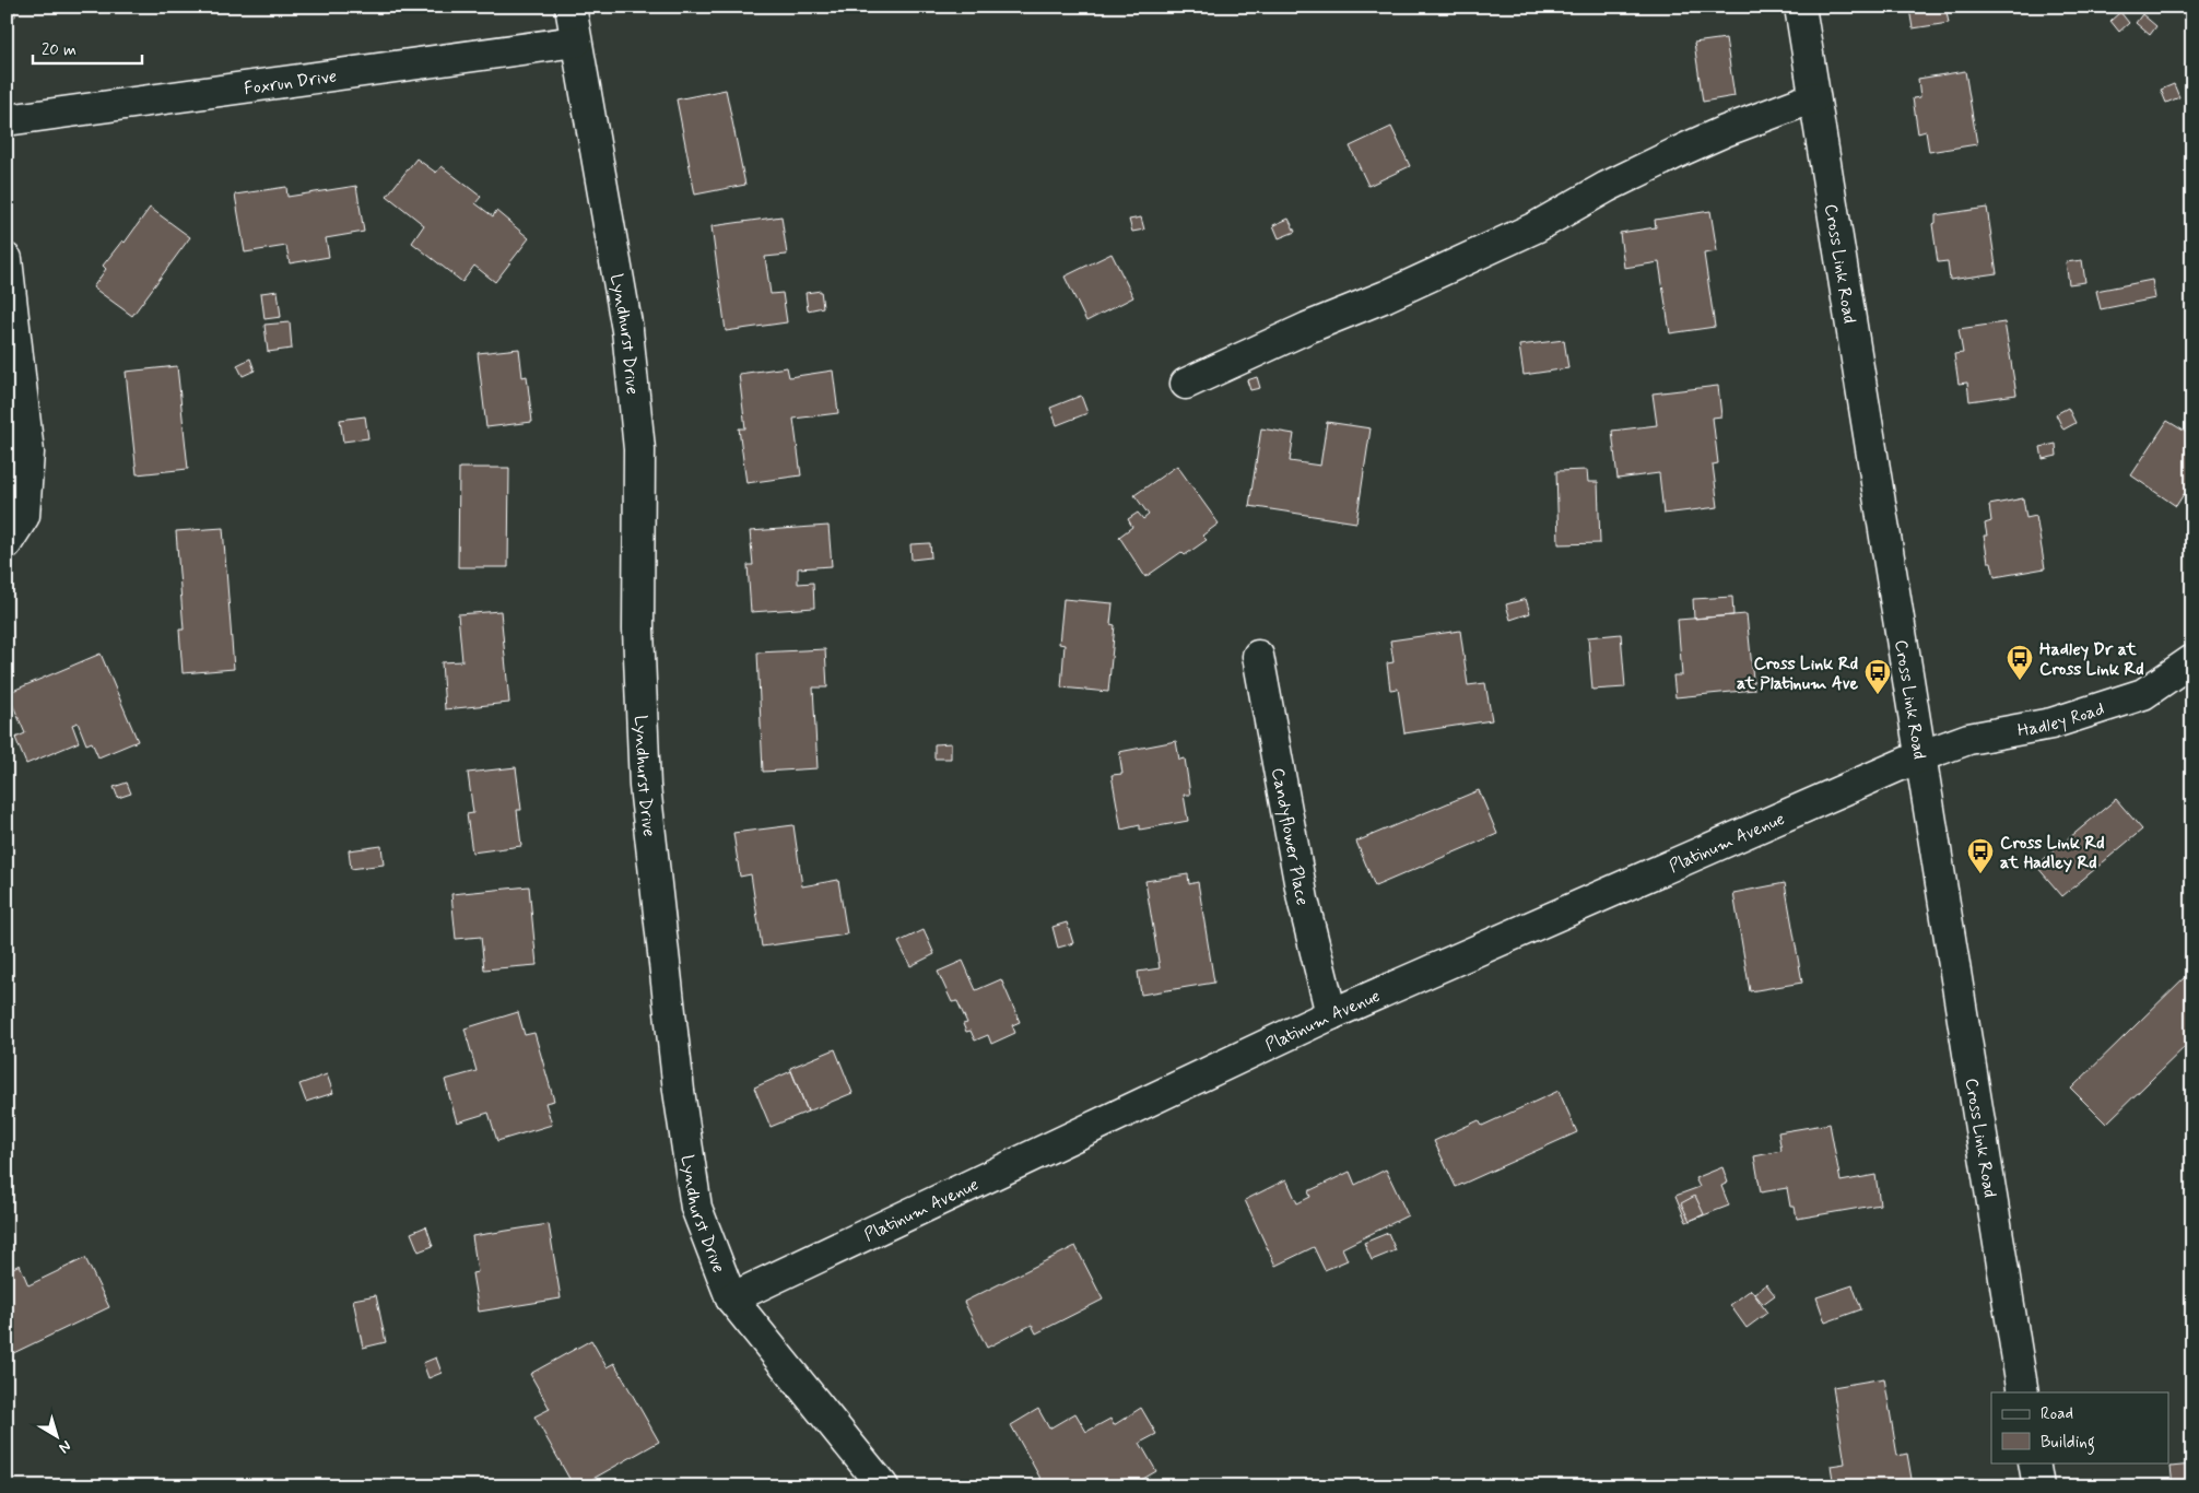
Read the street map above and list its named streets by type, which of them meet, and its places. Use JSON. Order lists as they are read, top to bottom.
{
  "streets": {
    "street": [
      "Foxrun Drive",
      "Cross Link Road",
      "Lyndhurst Drive",
      "Hadley Road",
      "Candyflower Place",
      "Platinum Avenue"
    ]
  },
  "crossings": [
    ["Foxrun Drive", "Lyndhurst Drive"],
    ["Cross Link Road", "Hadley Road"],
    ["Cross Link Road", "Platinum Avenue"],
    ["Lyndhurst Drive", "Platinum Avenue"],
    ["Hadley Road", "Platinum Avenue"],
    ["Candyflower Place", "Platinum Avenue"]
  ],
  "places": {
    "bus stop": ["Hadley Dr at Cross Link Rd", "Cross Link Rd at Platinum Ave", "Cross Link Rd at Hadley Rd"]
  },
  "legend": ["Road", "Building"],
  "scale_bar": "20 m",
  "north": "bottom right"
}
